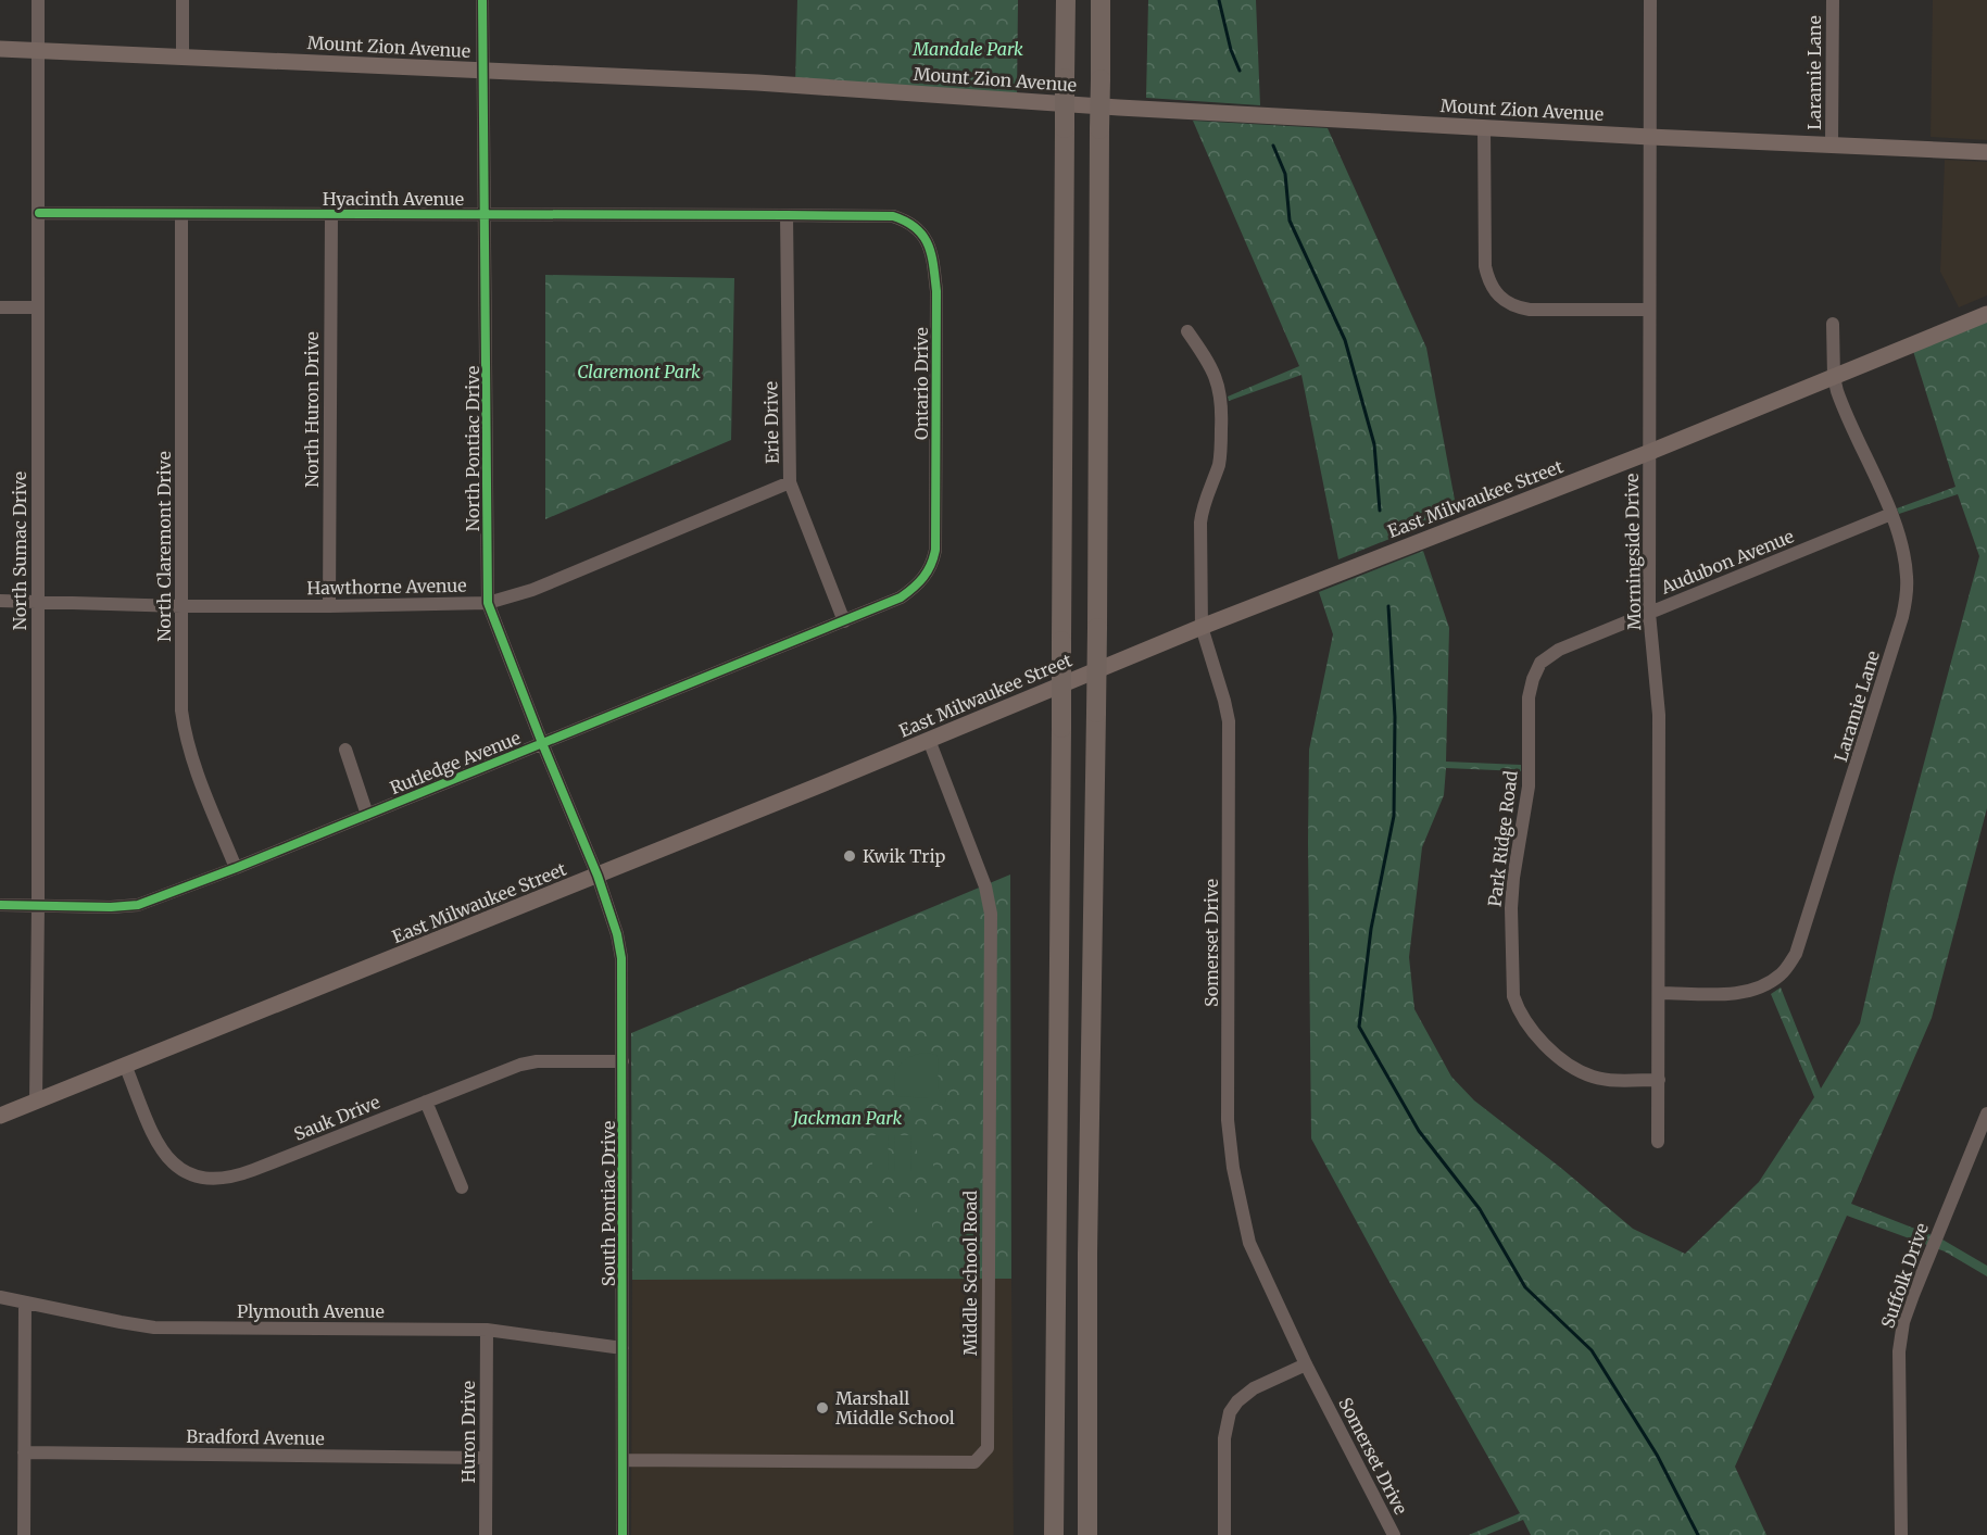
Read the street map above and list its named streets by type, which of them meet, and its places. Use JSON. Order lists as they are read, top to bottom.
{
  "streets": {
    "main road": ["Mount Zion Avenue", "East Milwaukee Street"],
    "street": [
      "Laramie Lane",
      "Hyacinth Avenue",
      "Ontario Drive",
      "North Huron Drive",
      "Erie Drive",
      "North Pontiac Drive",
      "North Claremont Drive",
      "North Sumac Drive",
      "Morningside Drive",
      "Audubon Avenue",
      "Hawthorne Avenue",
      "Rutledge Avenue",
      "Park Ridge Road",
      "Somerset Drive",
      "Sauk Drive",
      "South Pontiac Drive",
      "Middle School Road",
      "Suffolk Drive",
      "Plymouth Avenue",
      "Huron Drive",
      "Bradford Avenue"
    ]
  },
  "crossings": [
    ["Mount Zion Avenue", "Laramie Lane"],
    ["Mount Zion Avenue", "North Pontiac Drive"],
    ["Mount Zion Avenue", "North Sumac Drive"],
    ["Mount Zion Avenue", "Morningside Drive"],
    ["Laramie Lane", "East Milwaukee Street"],
    ["Laramie Lane", "Morningside Drive"],
    ["Laramie Lane", "Audubon Avenue"],
    ["Hyacinth Avenue", "Ontario Drive"],
    ["Hyacinth Avenue", "North Huron Drive"],
    ["Hyacinth Avenue", "Erie Drive"],
    ["Hyacinth Avenue", "North Pontiac Drive"],
    ["Hyacinth Avenue", "North Claremont Drive"],
    ["Hyacinth Avenue", "North Sumac Drive"],
    ["Ontario Drive", "Rutledge Avenue"],
    ["North Huron Drive", "Hawthorne Avenue"],
    ["Erie Drive", "Hawthorne Avenue"],
    ["Erie Drive", "Rutledge Avenue"],
    ["North Pontiac Drive", "East Milwaukee Street"],
    ["North Pontiac Drive", "Hawthorne Avenue"],
    ["North Pontiac Drive", "Rutledge Avenue"],
    ["North Pontiac Drive", "South Pontiac Drive"],
    ["East Milwaukee Street", "North Sumac Drive"],
    ["East Milwaukee Street", "Morningside Drive"],
    ["East Milwaukee Street", "Somerset Drive"],
    ["East Milwaukee Street", "Sauk Drive"],
    ["East Milwaukee Street", "South Pontiac Drive"],
    ["East Milwaukee Street", "Middle School Road"],
    ["North Claremont Drive", "Hawthorne Avenue"],
    ["North Claremont Drive", "Rutledge Avenue"],
    ["North Sumac Drive", "Hawthorne Avenue"],
    ["North Sumac Drive", "Rutledge Avenue"],
    ["Morningside Drive", "Audubon Avenue"],
    ["Morningside Drive", "Park Ridge Road"],
    ["Audubon Avenue", "Park Ridge Road"],
    ["Sauk Drive", "South Pontiac Drive"],
    ["South Pontiac Drive", "Middle School Road"],
    ["South Pontiac Drive", "Plymouth Avenue"],
    ["Plymouth Avenue", "Huron Drive"],
    ["Huron Drive", "Bradford Avenue"]
  ],
  "parks": ["Mandale Park", "Claremont Park", "Jackman Park"],
  "places": ["Kwik Trip", "Marshall Middle School"]
}
